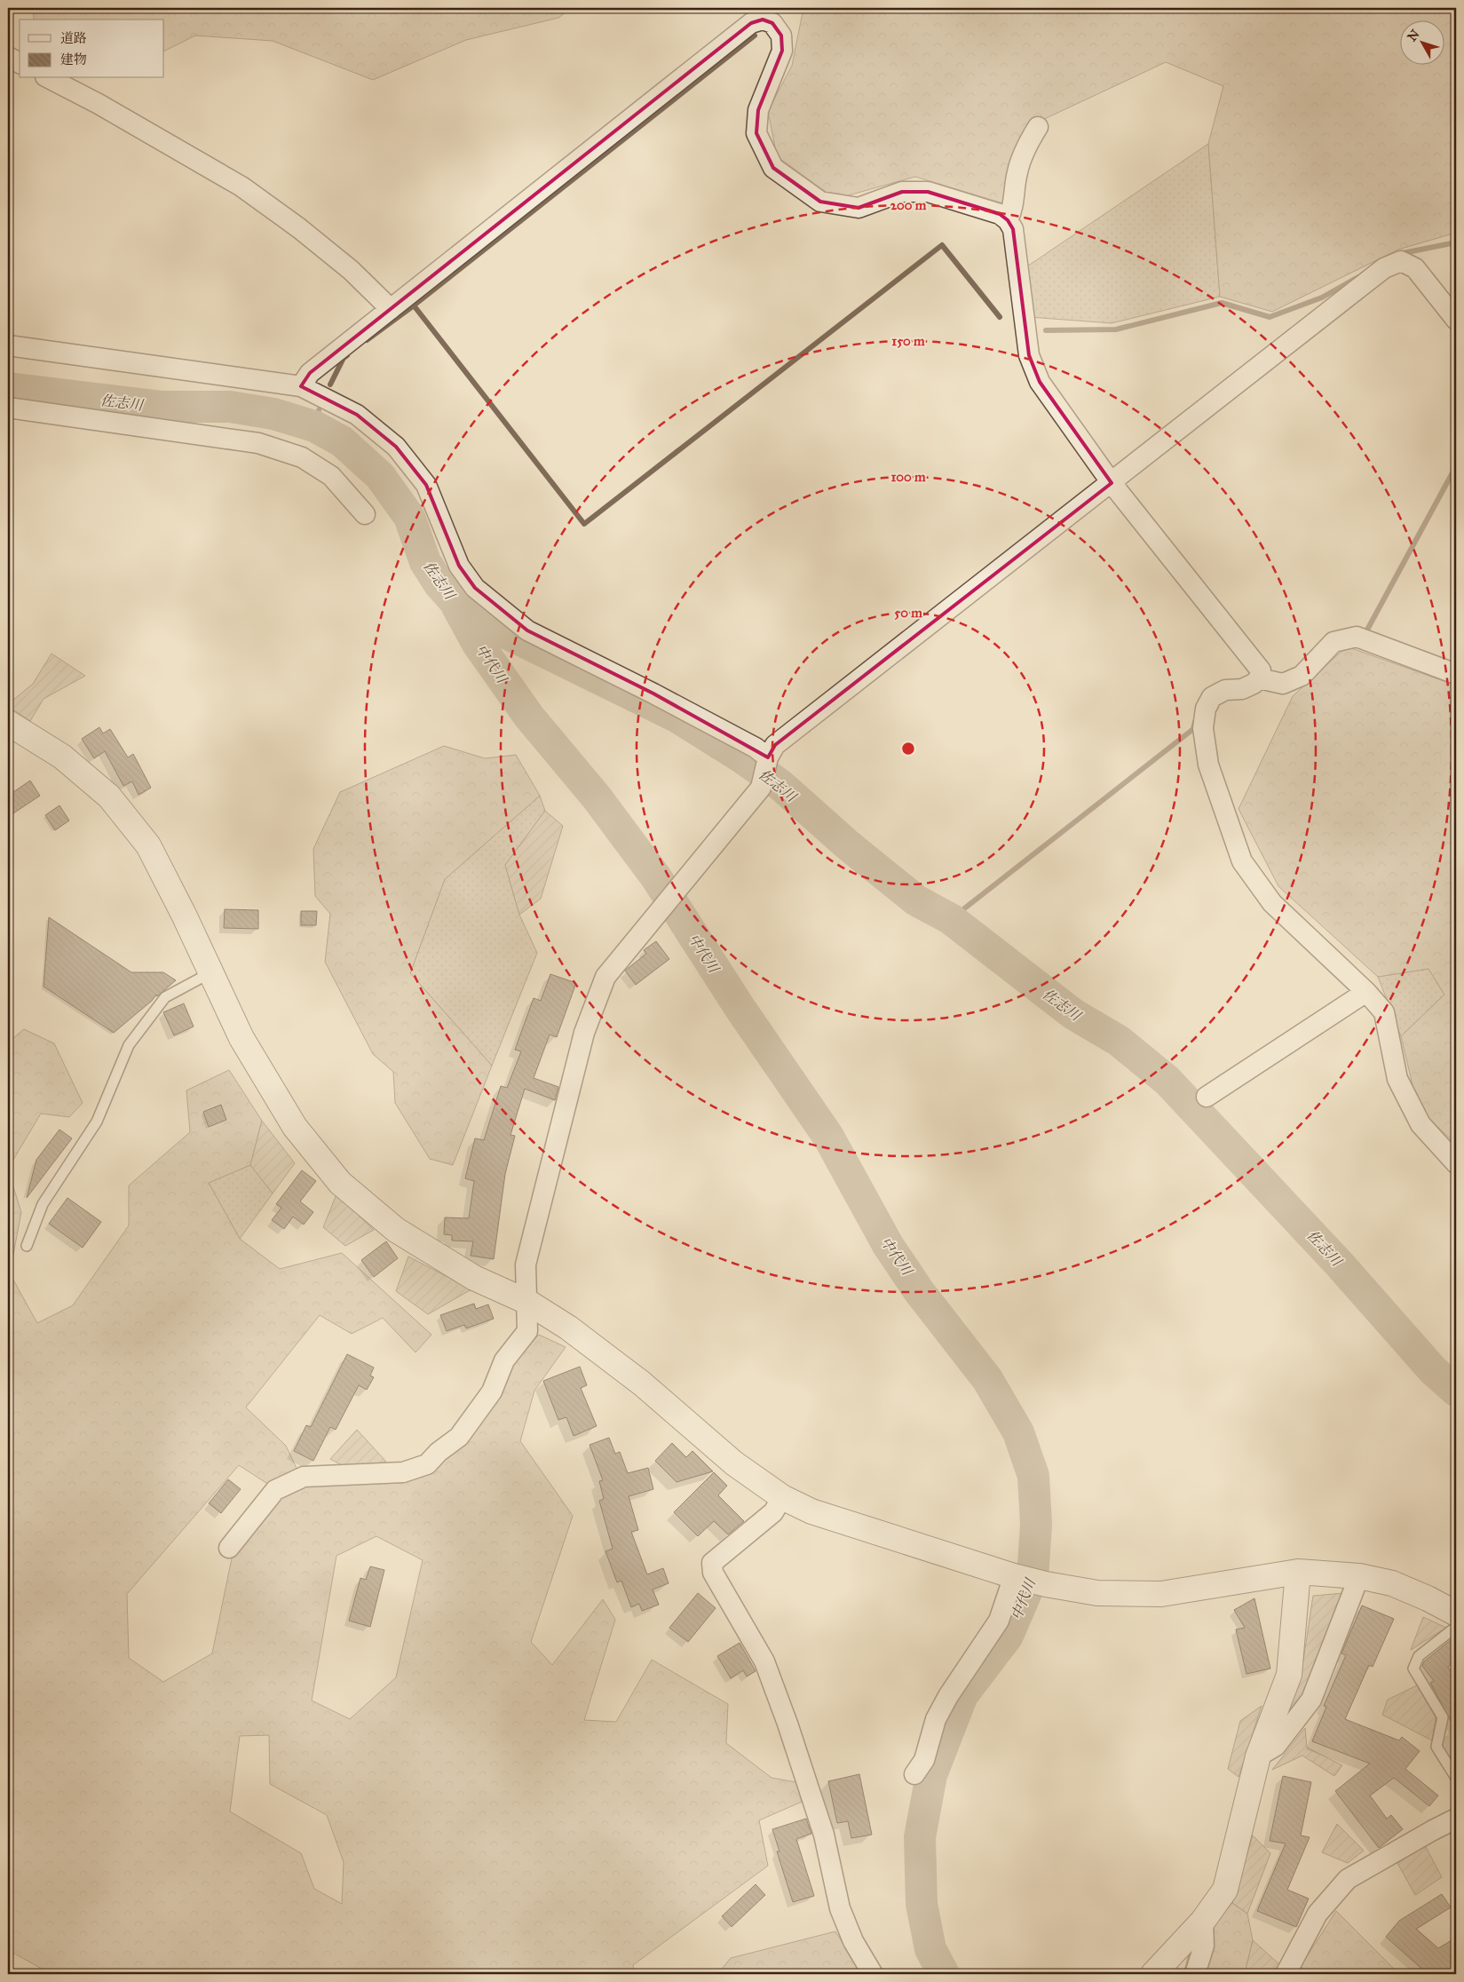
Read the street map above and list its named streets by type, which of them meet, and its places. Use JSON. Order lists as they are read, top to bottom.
{
  "water": ["佐志川", "中代川"],
  "legend": ["道路", "建物"],
  "north": "top left",
  "rings": [
    "200 m",
    "150 m",
    "100 m",
    "50 m"
  ]
}
